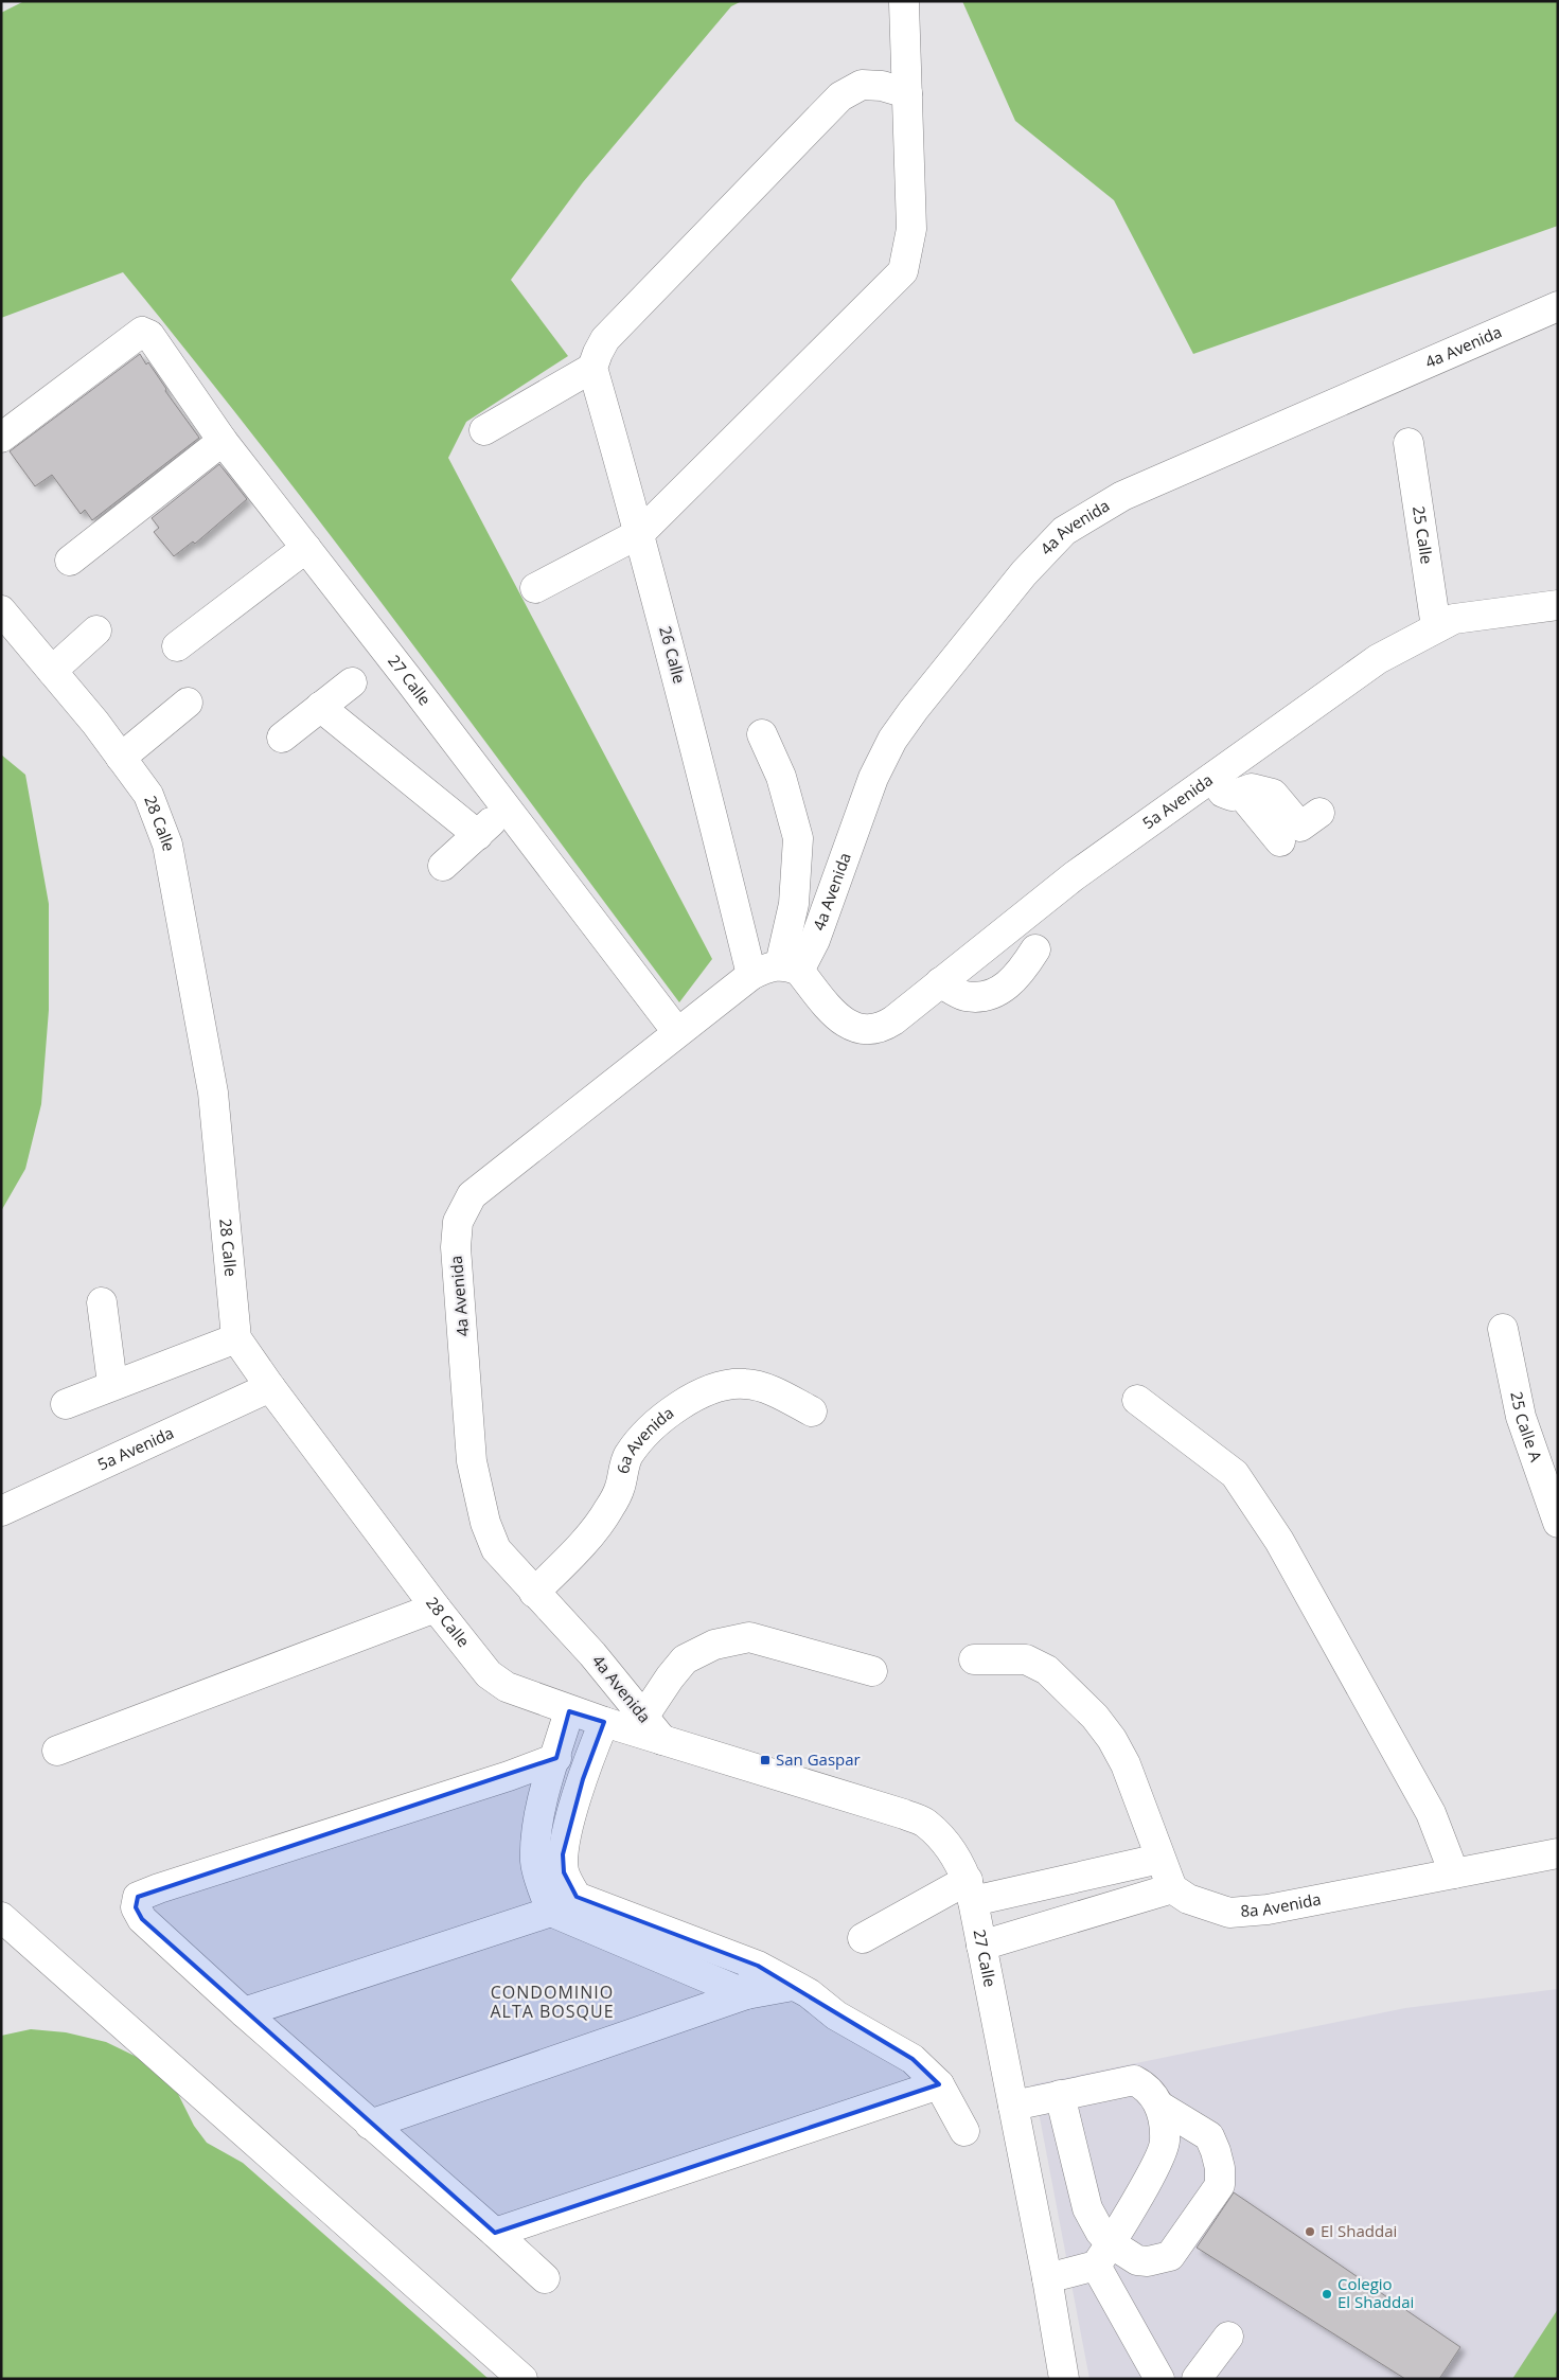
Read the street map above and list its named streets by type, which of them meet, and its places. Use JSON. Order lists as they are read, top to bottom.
{
  "streets": {
    "street": [
      "4a Avenida",
      "25 Calle",
      "26 Calle",
      "27 Calle",
      "5a Avenida",
      "28 Calle",
      "25 Calle A",
      "6a Avenida",
      "8a Avenida"
    ]
  },
  "crossings": [
    ["4a Avenida", "26 Calle"],
    ["4a Avenida", "27 Calle"],
    ["4a Avenida", "5a Avenida"],
    ["4a Avenida", "28 Calle"],
    ["4a Avenida", "6a Avenida"],
    ["25 Calle", "5a Avenida"],
    ["27 Calle", "28 Calle"],
    ["5a Avenida", "28 Calle"]
  ],
  "districts": ["CONDOMINIO ALTA BOSQUE"],
  "places": {
    "transit": ["San Gaspar"],
    "other": ["El Shaddai", "Colegio El Shaddai"]
  }
}
